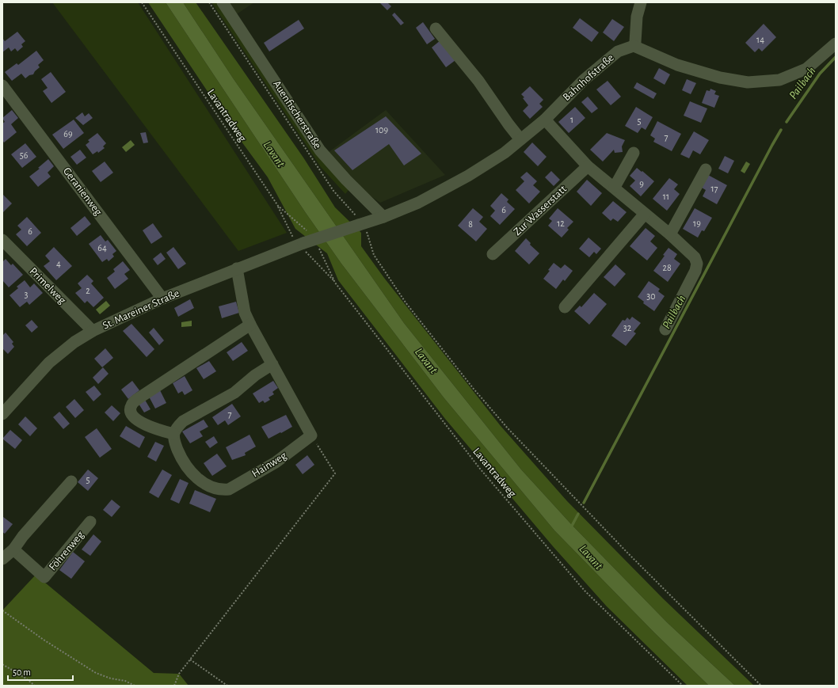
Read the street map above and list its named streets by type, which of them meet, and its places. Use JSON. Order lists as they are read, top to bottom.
{
  "streets": {
    "street": [
      "Bahnhofstraße",
      "Auenfischerstraße",
      "Geranienweg",
      "Zur Wasserstatt",
      "Primelweg",
      "St. Mareiner Straße",
      "Hainweg",
      "Föhrenweg"
    ],
    "path": ["Lavantradweg"]
  },
  "crossings": [
    ["Bahnhofstraße", "Auenfischerstraße"],
    ["Bahnhofstraße", "St. Mareiner Straße"],
    ["Geranienweg", "St. Mareiner Straße"],
    ["Primelweg", "St. Mareiner Straße"]
  ],
  "water": ["Pailbach", "Lavant"],
  "house_numbers": [
    "14",
    "1",
    "5",
    "109",
    "69",
    "7",
    "56",
    "9",
    "17",
    "11",
    "6",
    "12",
    "19",
    "8",
    "6",
    "64",
    "4",
    "28",
    "2",
    "3",
    "30",
    "32",
    "7",
    "5"
  ],
  "scale_bar": "50 m"
}
